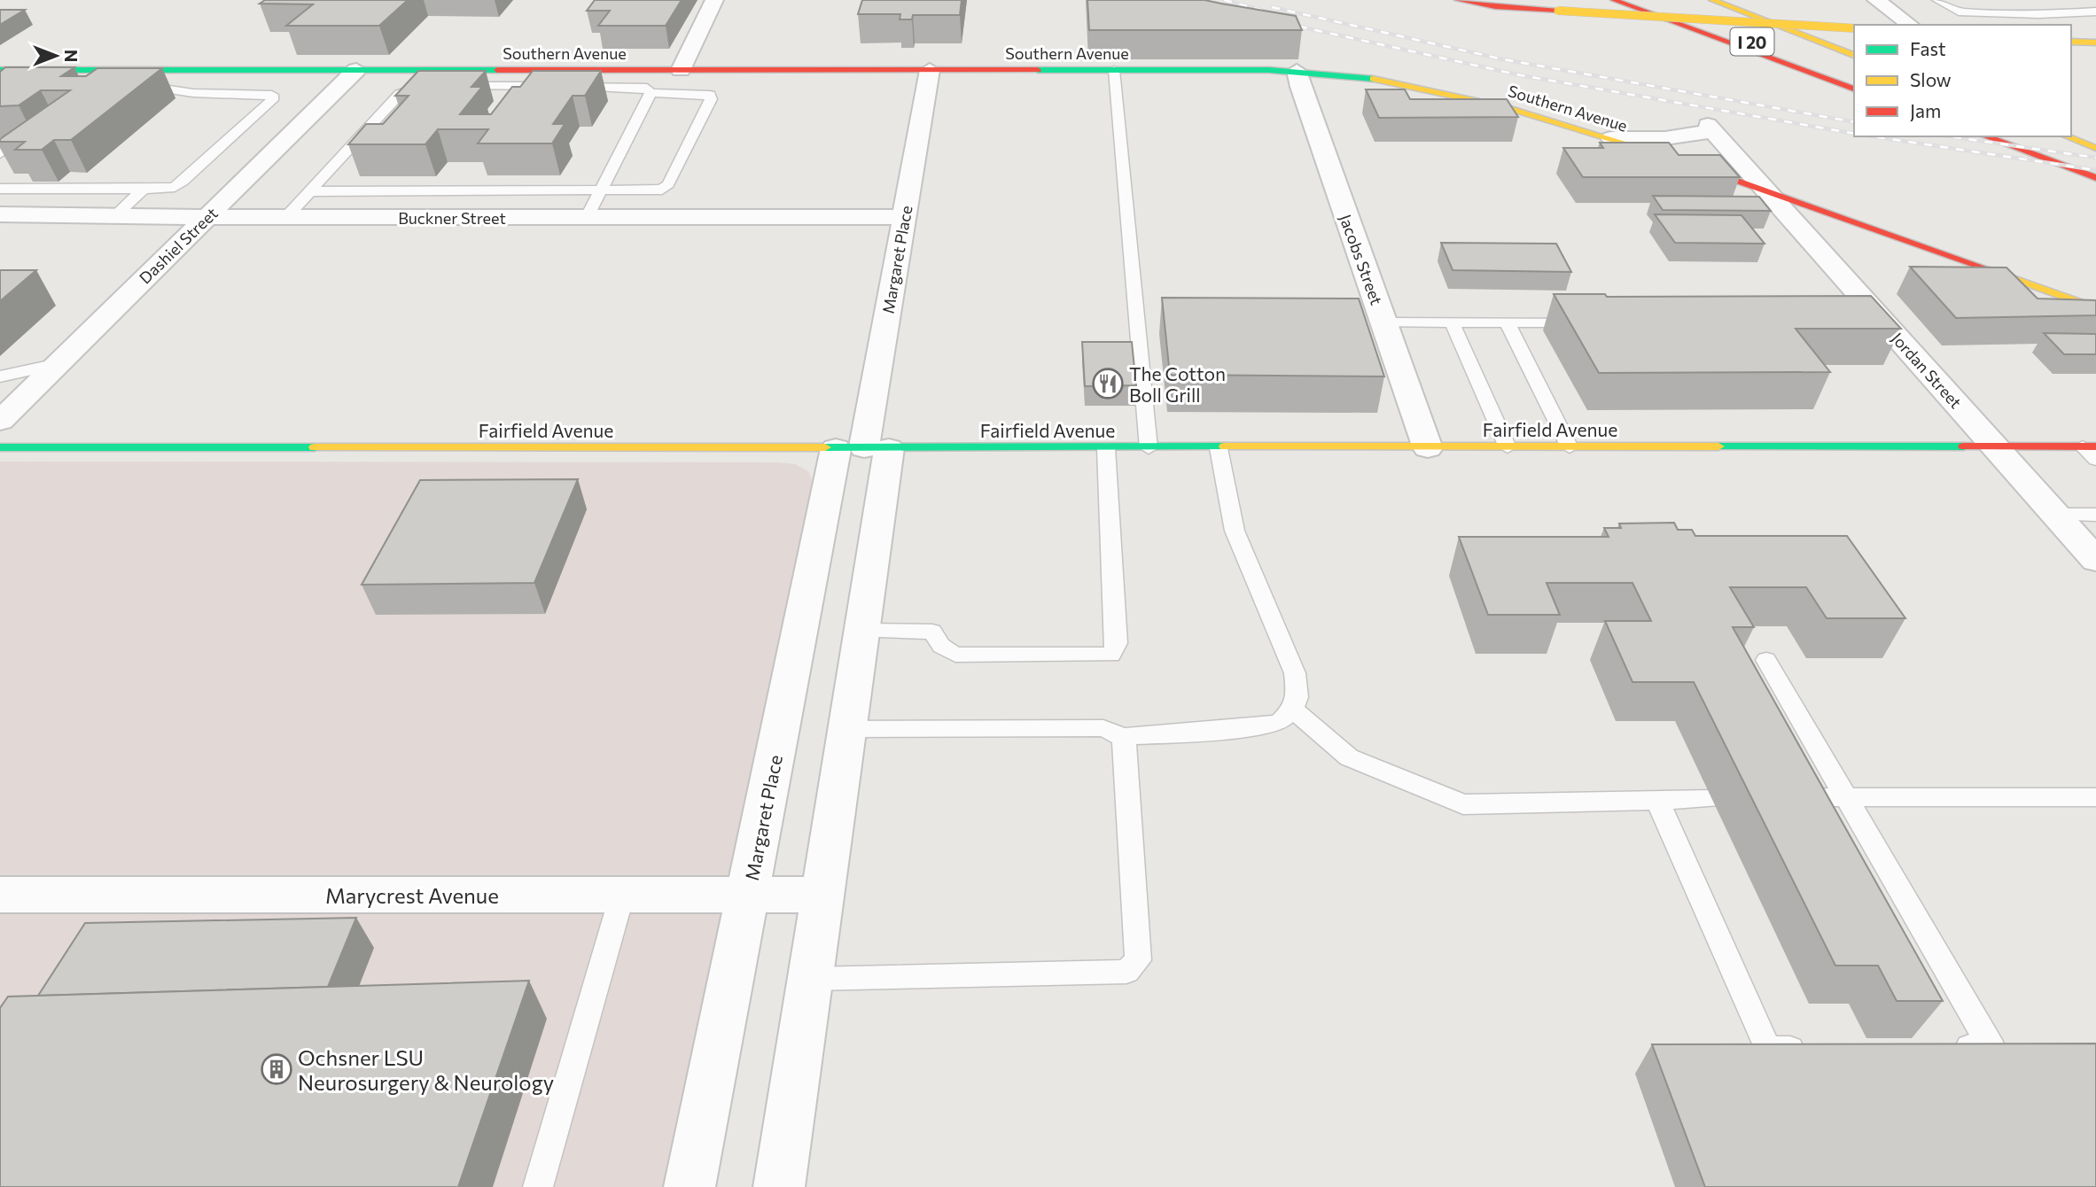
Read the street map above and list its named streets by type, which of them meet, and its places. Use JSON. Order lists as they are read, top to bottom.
{
  "streets": {
    "main road": ["I 20", "Southern Avenue", "Fairfield Avenue"],
    "street": [
      "Buckner Street",
      "Dashiel Street",
      "Margaret Place",
      "Jacobs Street",
      "Jordan Street",
      "Marycrest Avenue"
    ]
  },
  "crossings": [
    ["Southern Avenue", "Dashiel Street"],
    ["Southern Avenue", "Margaret Place"],
    ["Southern Avenue", "Jacobs Street"],
    ["Southern Avenue", "Jordan Street"],
    ["Buckner Street", "Dashiel Street"],
    ["Buckner Street", "Margaret Place"],
    ["Margaret Place", "Fairfield Avenue"],
    ["Margaret Place", "Marycrest Avenue"],
    ["Jacobs Street", "Fairfield Avenue"],
    ["Jordan Street", "Fairfield Avenue"]
  ],
  "places": {
    "restaurant": ["The Cotton Boll Grill"],
    "building": ["Ochsner LSU Neurosurgery & Neurology"]
  },
  "legend": ["Fast", "Slow", "Jam"],
  "north": "right"
}
